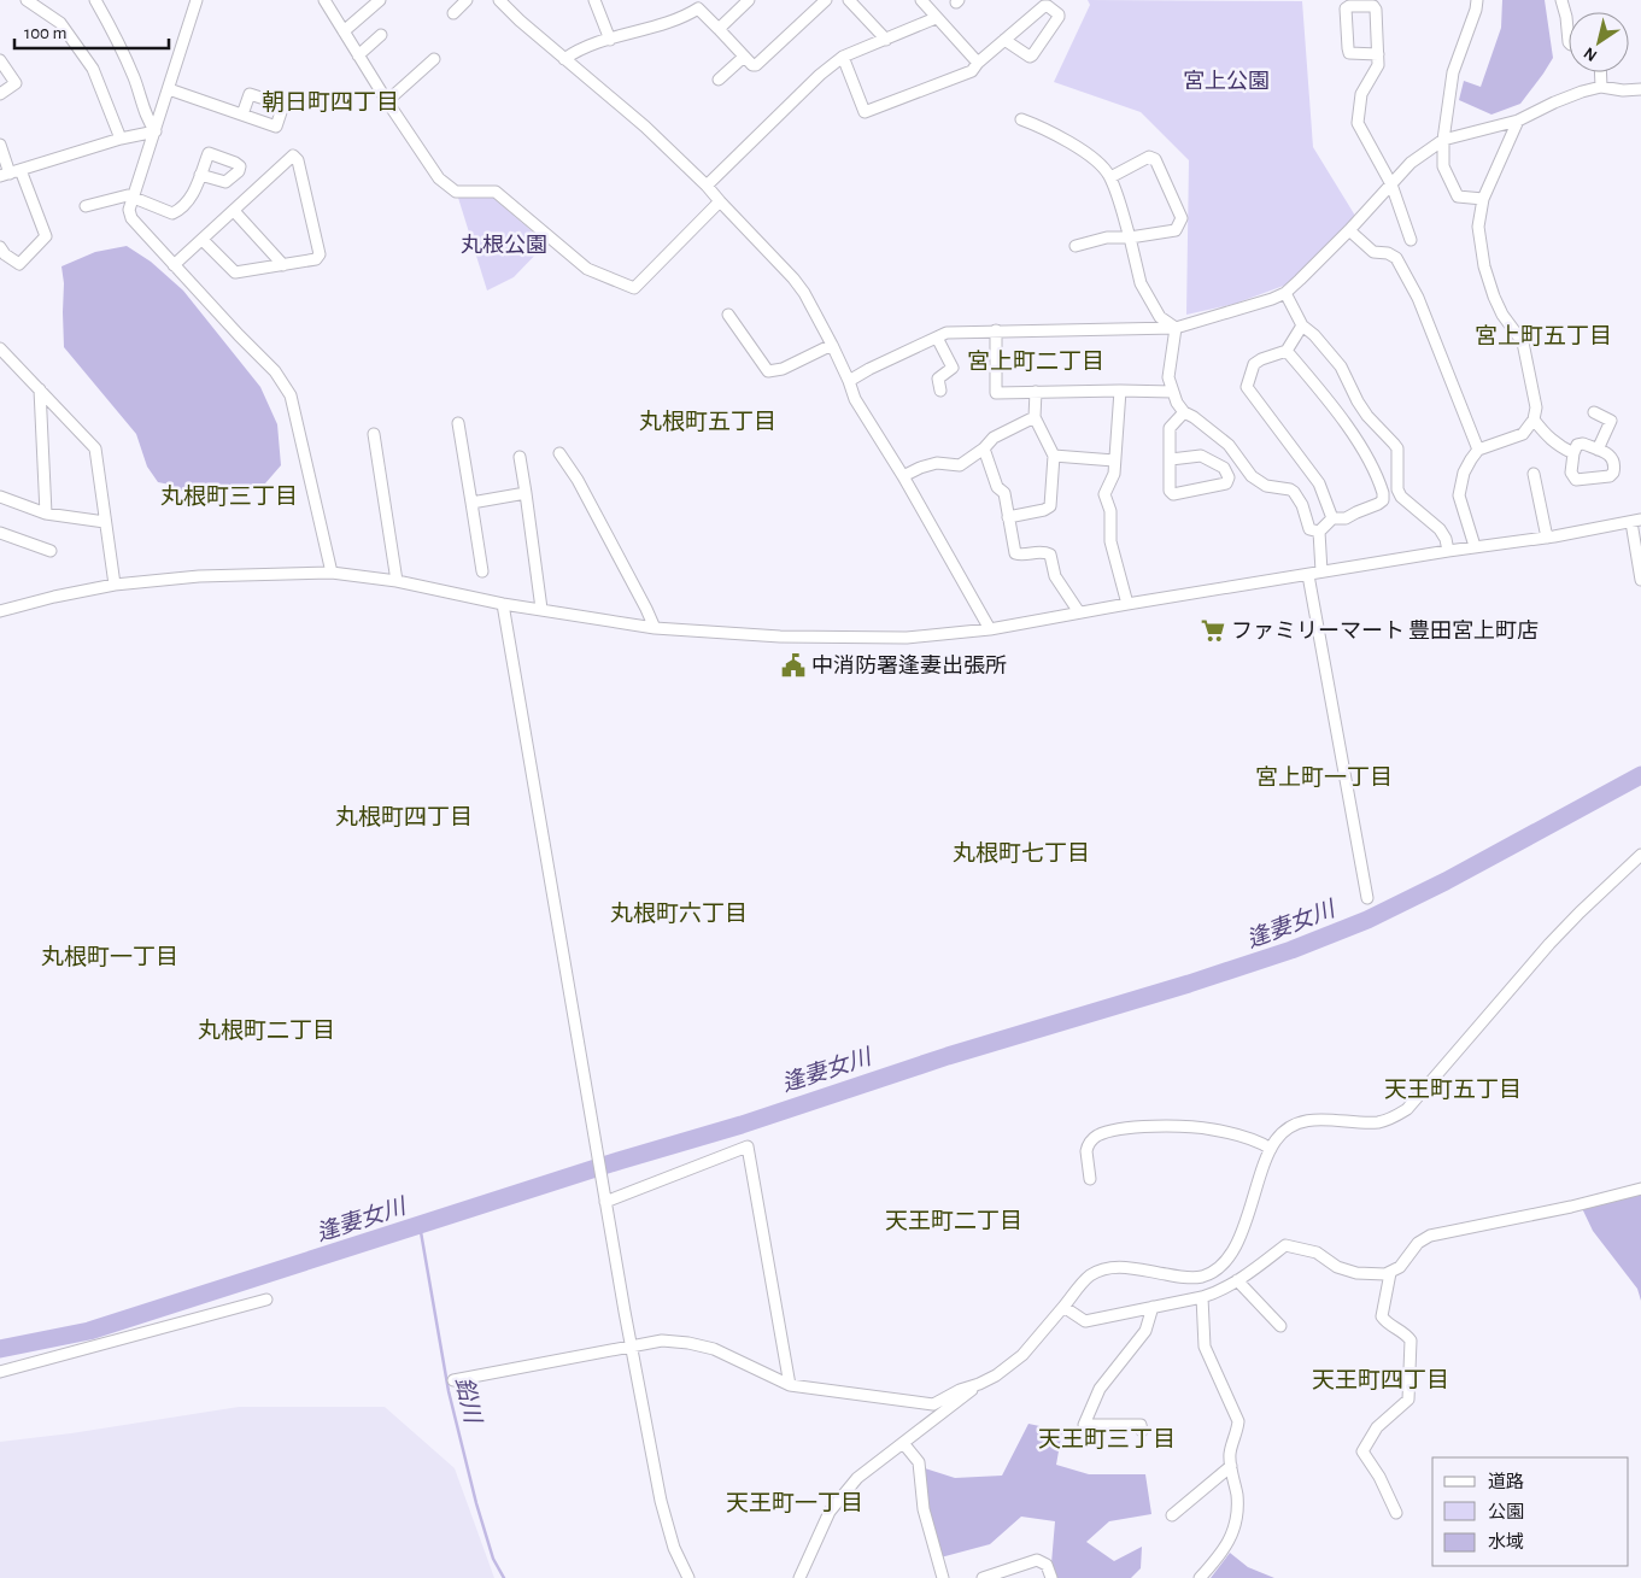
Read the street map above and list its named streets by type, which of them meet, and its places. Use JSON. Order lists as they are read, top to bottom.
{
  "districts": [
    "朝日町四丁目",
    "宮上町五丁目",
    "宮上町二丁目",
    "丸根町五丁目",
    "丸根町三丁目",
    "宮上町一丁目",
    "丸根町四丁目",
    "丸根町七丁目",
    "丸根町六丁目",
    "丸根町一丁目",
    "丸根町二丁目",
    "天王町五丁目",
    "天王町二丁目",
    "天王町四丁目",
    "天王町三丁目",
    "天王町一丁目"
  ],
  "water": ["逢妻女川", "鉛川"],
  "parks": ["宮上公園", "丸根公園"],
  "places": {
    "supermarket": ["ファミリーマート 豊田宮上町店"],
    "public building": ["中消防署逢妻出張所"]
  },
  "legend": ["道路", "公園", "水域"],
  "scale_bar": "100 m",
  "north": "bottom left"
}
